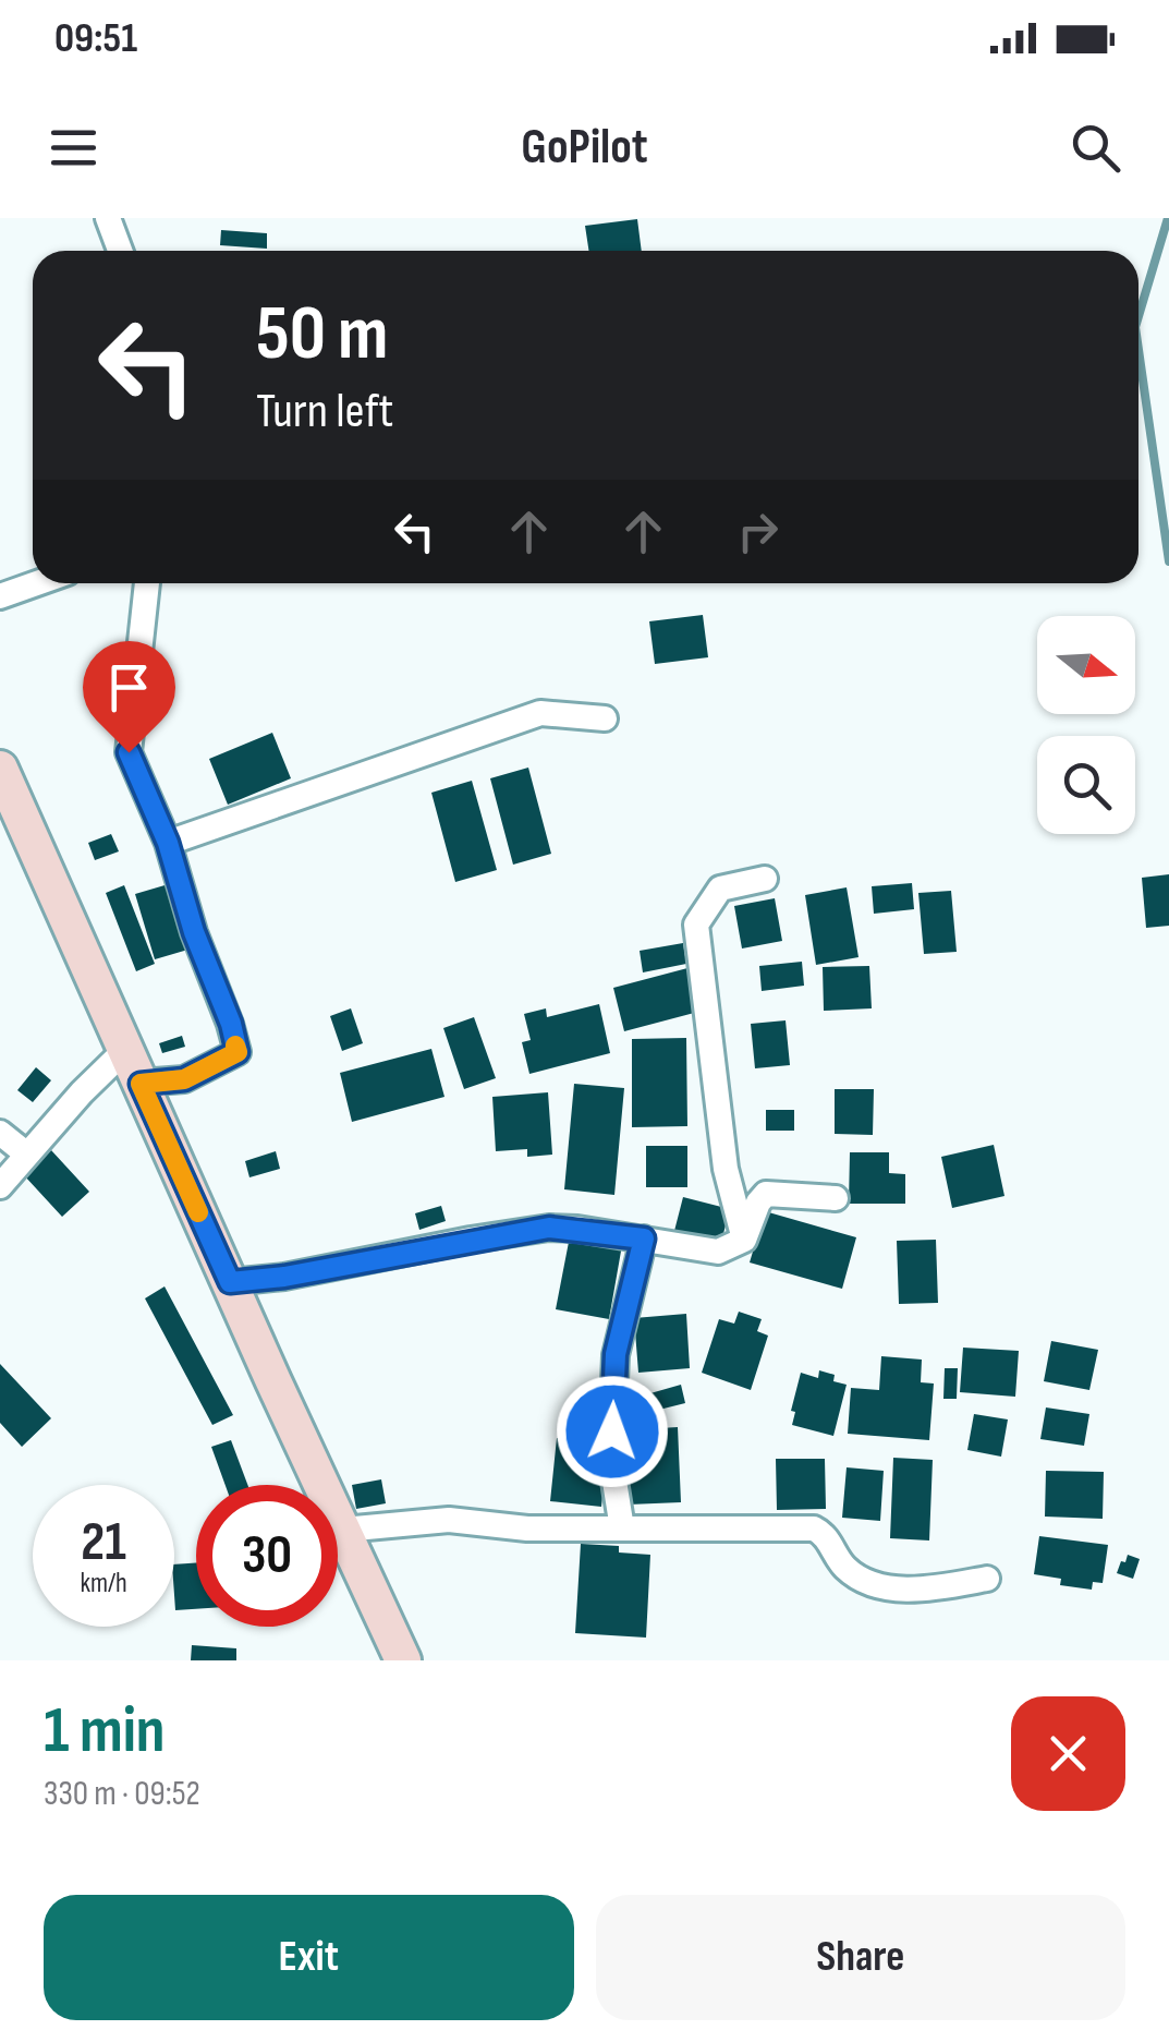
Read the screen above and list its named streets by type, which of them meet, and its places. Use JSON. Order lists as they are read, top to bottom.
{
  "north": "right",
  "page": {
    "status": "09:51",
    "header": "GoPilot",
    "turn": ["50 m", "Turn left"],
    "speed": "21 km/h",
    "limit": "30",
    "heading": ["1 min", "330 m · 09:52"],
    "buttons": ["Exit", "Share"]
  }
}
